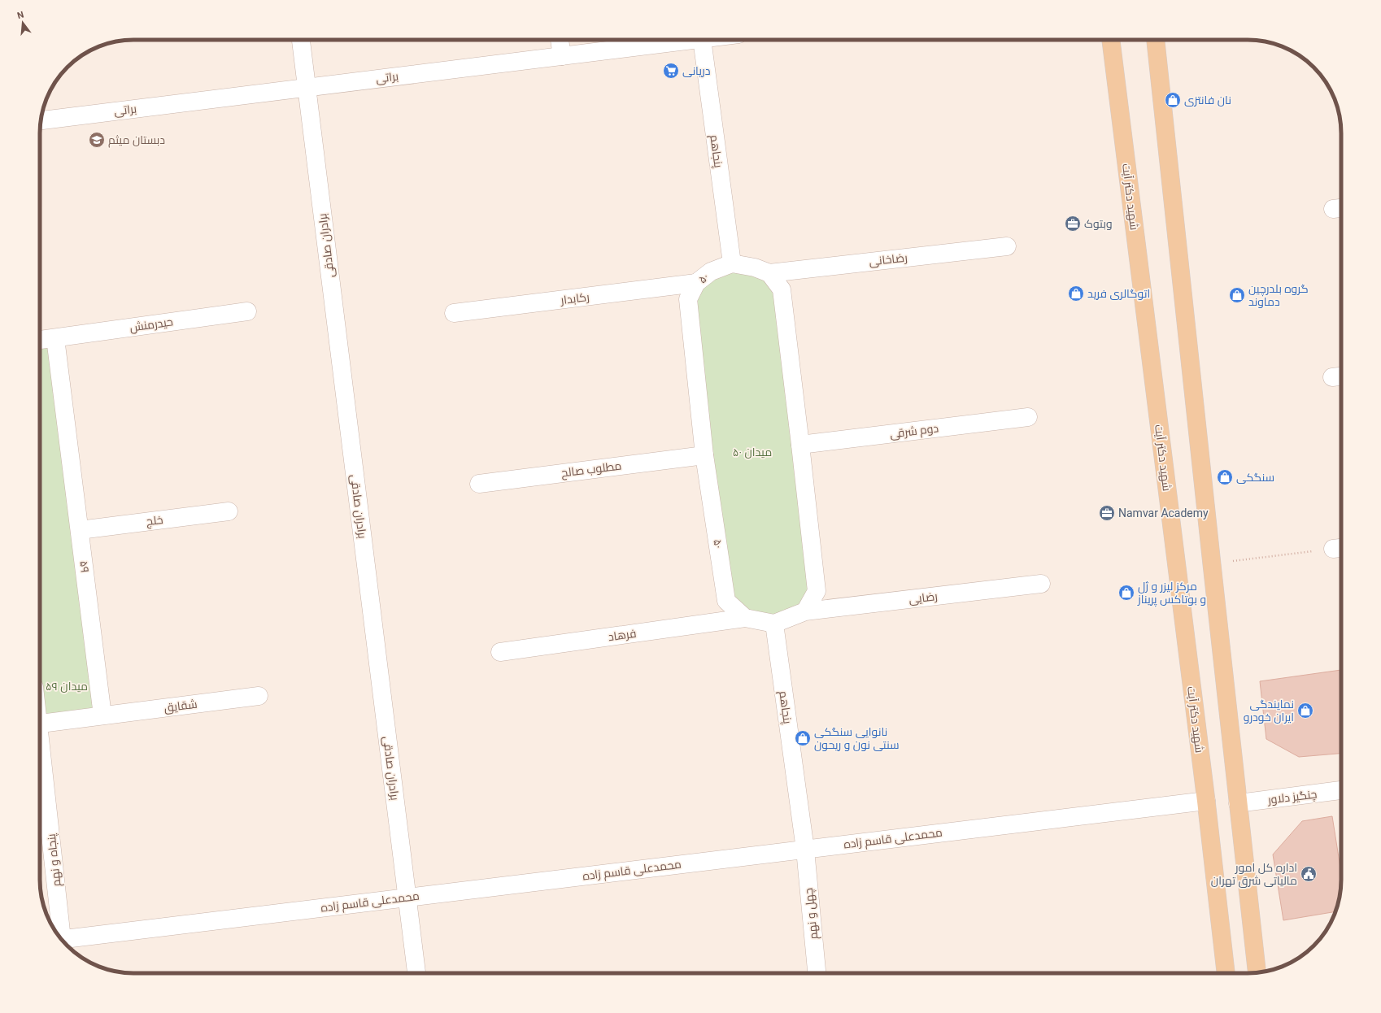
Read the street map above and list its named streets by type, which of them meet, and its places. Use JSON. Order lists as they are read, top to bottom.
{
  "streets": {
    "main road": ["شهید دکتر آیت"],
    "street": [
      "براتی",
      "پنجاهم",
      "برادران صادقی",
      "رضاخانی",
      "۵۰",
      "رکابدار",
      "حیدرمنش",
      "دوم شرقی",
      "مطلوب صالح",
      "خلج",
      "۵۹",
      "رضایی",
      "فرهاد",
      "شقایق",
      "چنگیز دلاور",
      "محمدعلی قاسم زاده",
      "پنجاه و نهم",
      "چهل و نهم"
    ]
  },
  "crossings": [
    ["براتی", "برادران صادقی"],
    ["پنجاهم", "۵۰"],
    ["پنجاهم", "محمدعلی قاسم زاده"],
    ["پنجاهم", "چهل و نهم"],
    ["شهید دکتر آیت", "محمدعلی قاسم زاده"],
    ["برادران صادقی", "محمدعلی قاسم زاده"],
    ["۵۰", "رکابدار"],
    ["۵۰", "مطلوب صالح"],
    ["۵۰", "فرهاد"],
    ["حیدرمنش", "۵۹"],
    ["خلج", "۵۹"],
    ["۵۹", "شقایق"],
    ["محمدعلی قاسم زاده", "چهل و نهم"]
  ],
  "parks": ["میدان ۵۰", "میدان ۵۹"],
  "places": {
    "supermarket": ["دریانی"],
    "shop": [
      "نان فانتزی",
      "اتوگالری فرید",
      "گروه بلدرچین دماوند",
      "سنگکی",
      "مرکز لیزر و ژل و بوتاکس پریناز",
      "نمایندگی ایران خودرو",
      "نانوایی سنگکی سنتی نون و ریحون"
    ],
    "school or university": ["دبستان میثم"],
    "office": ["وبتوک", "Namvar Academy"],
    "public building": ["اداره کل امور مالیاتی شرق تهران"]
  },
  "north": "top"
}
